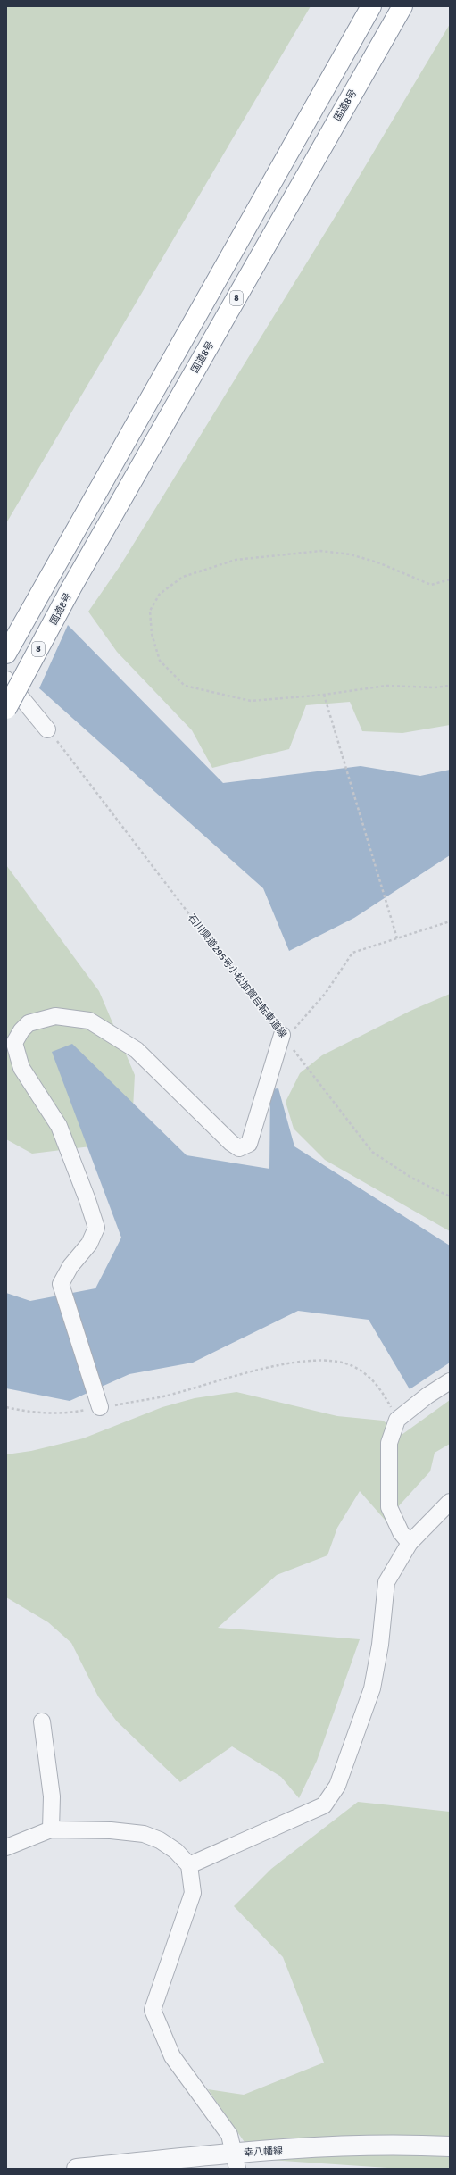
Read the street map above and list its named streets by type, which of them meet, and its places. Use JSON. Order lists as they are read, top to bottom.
{
  "streets": {
    "highway": ["国道8号", "8"],
    "street": ["幸八幡線"],
    "path": ["石川県道295号小松加賀自転車道線"]
  }
}
